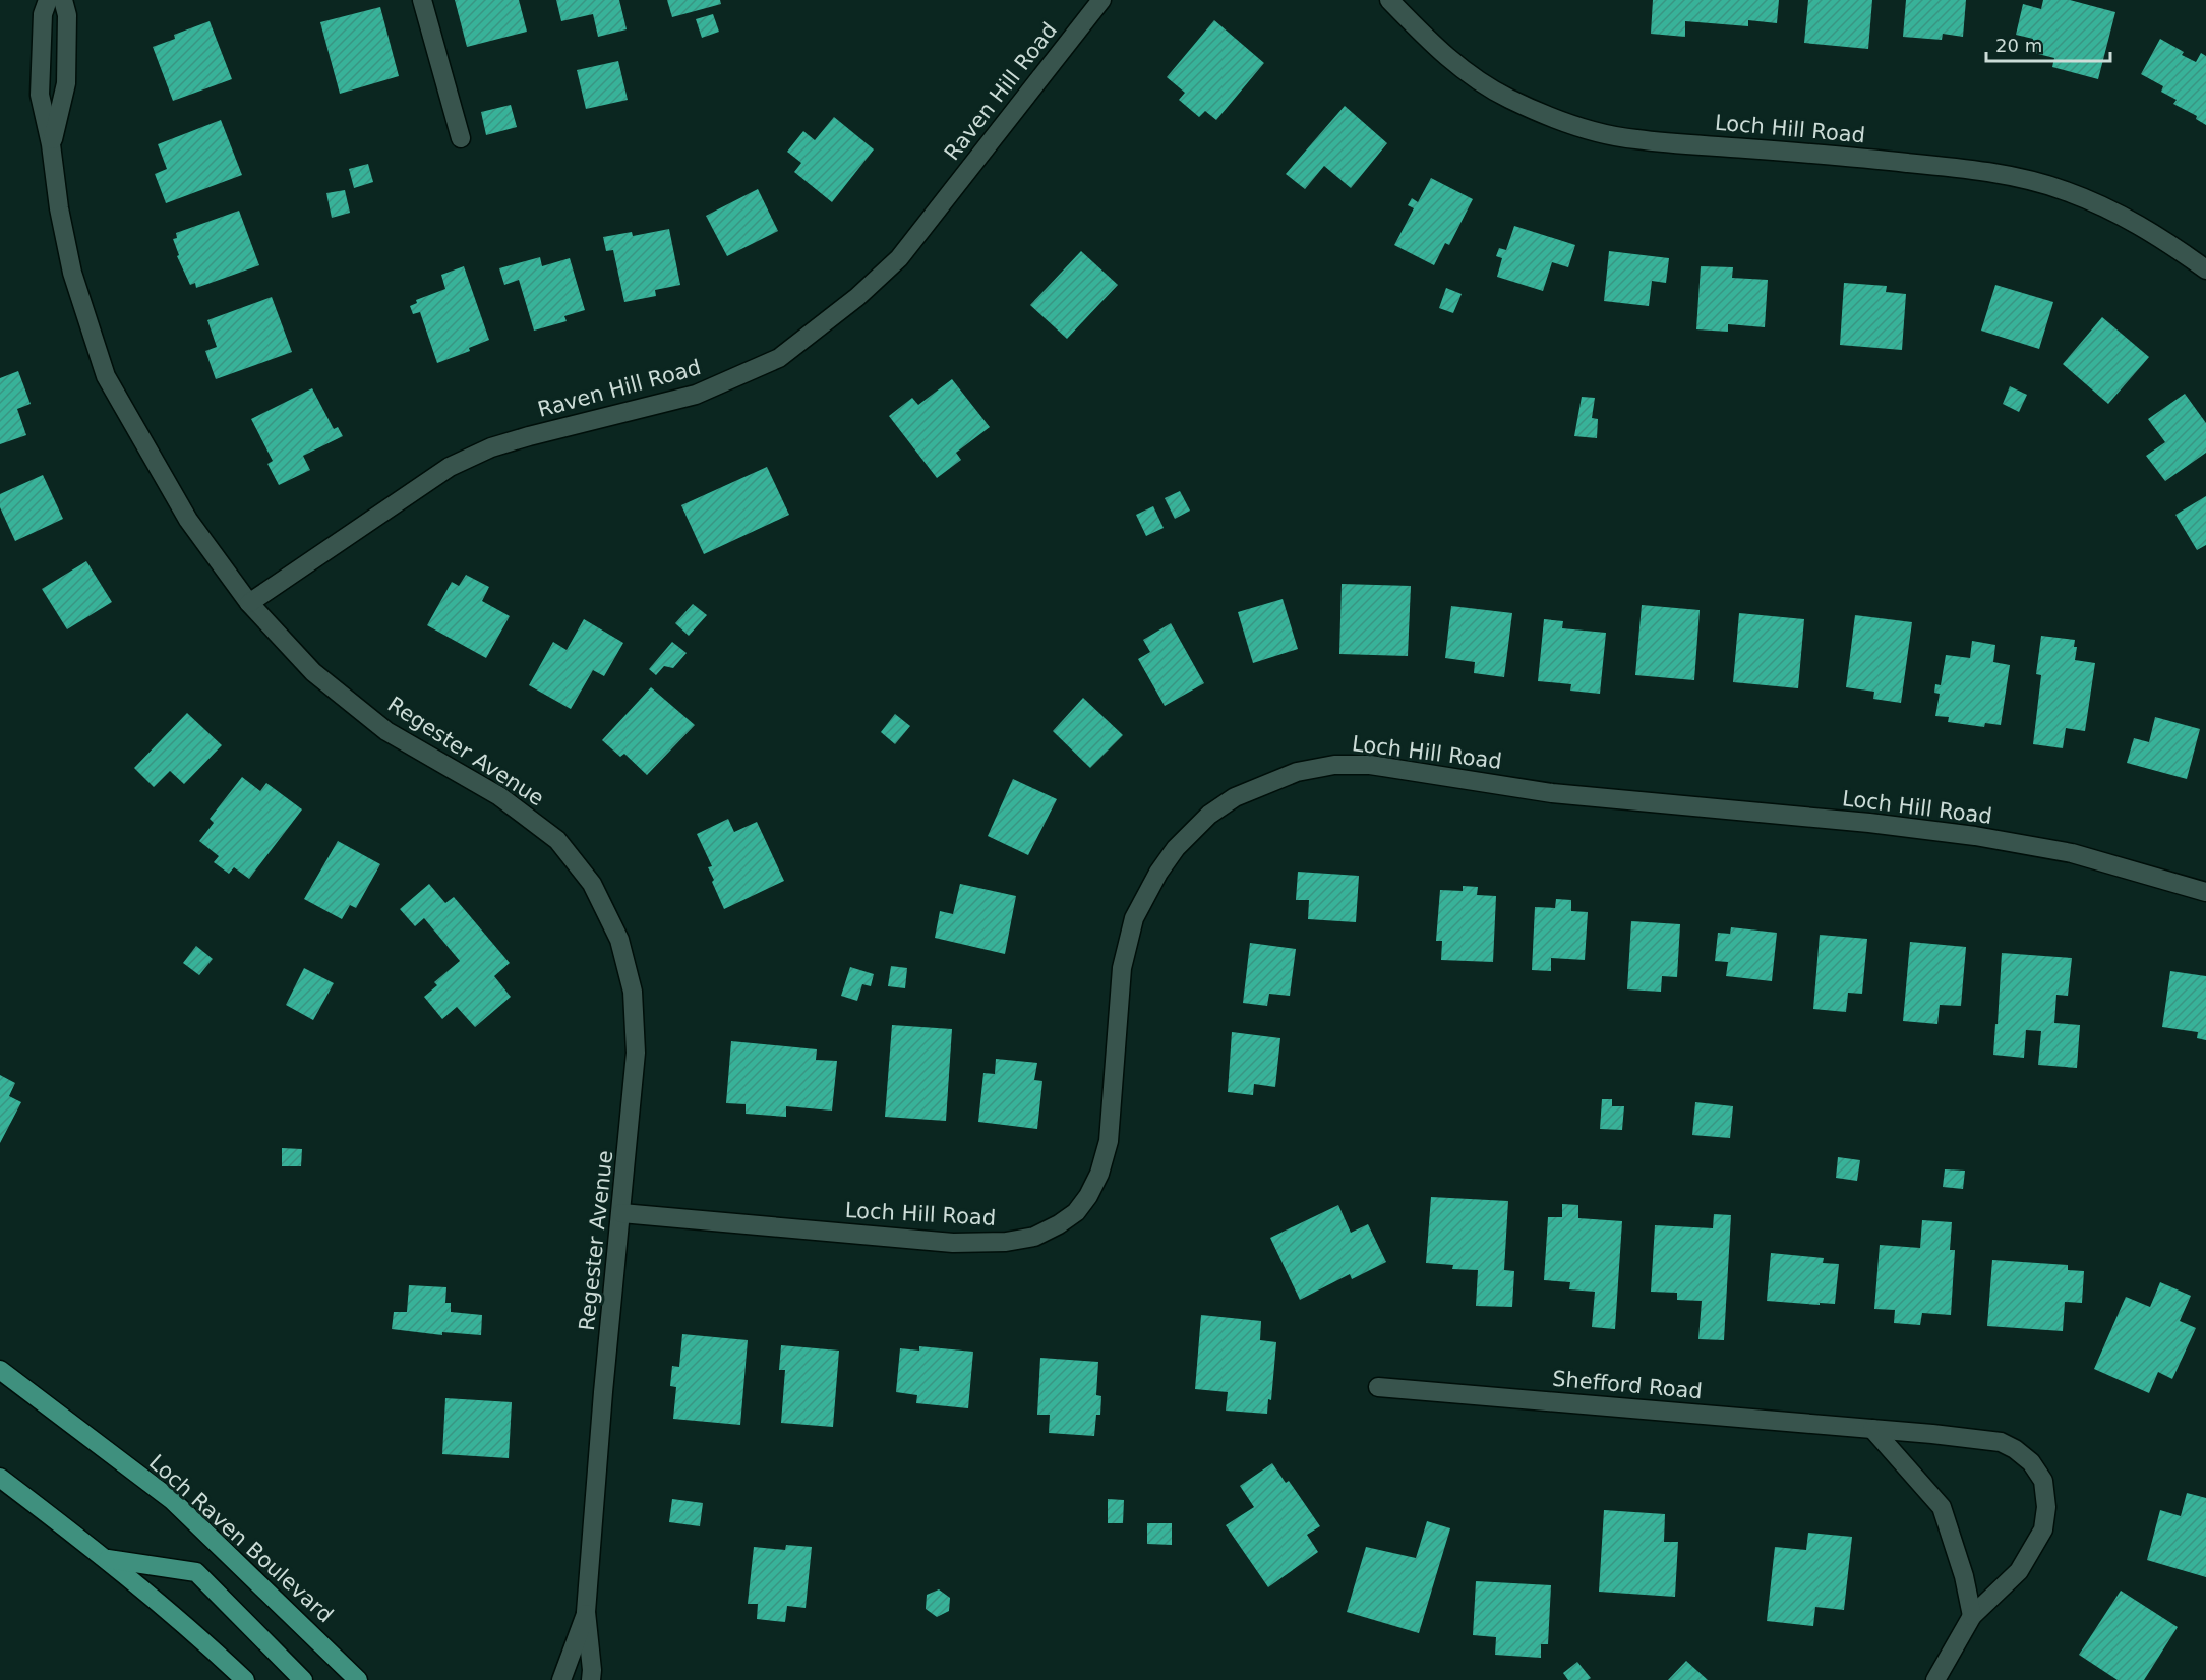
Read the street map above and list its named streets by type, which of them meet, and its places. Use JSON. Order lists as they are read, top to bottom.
{
  "streets": {
    "main road": ["Loch Raven Boulevard"],
    "street": [
      "Raven Hill Road",
      "Loch Hill Road",
      "Regester Avenue",
      "Shefford Road"
    ]
  },
  "crossings": [
    ["Raven Hill Road", "Regester Avenue"],
    ["Loch Hill Road", "Regester Avenue"]
  ],
  "scale_bar": "20 m"
}
